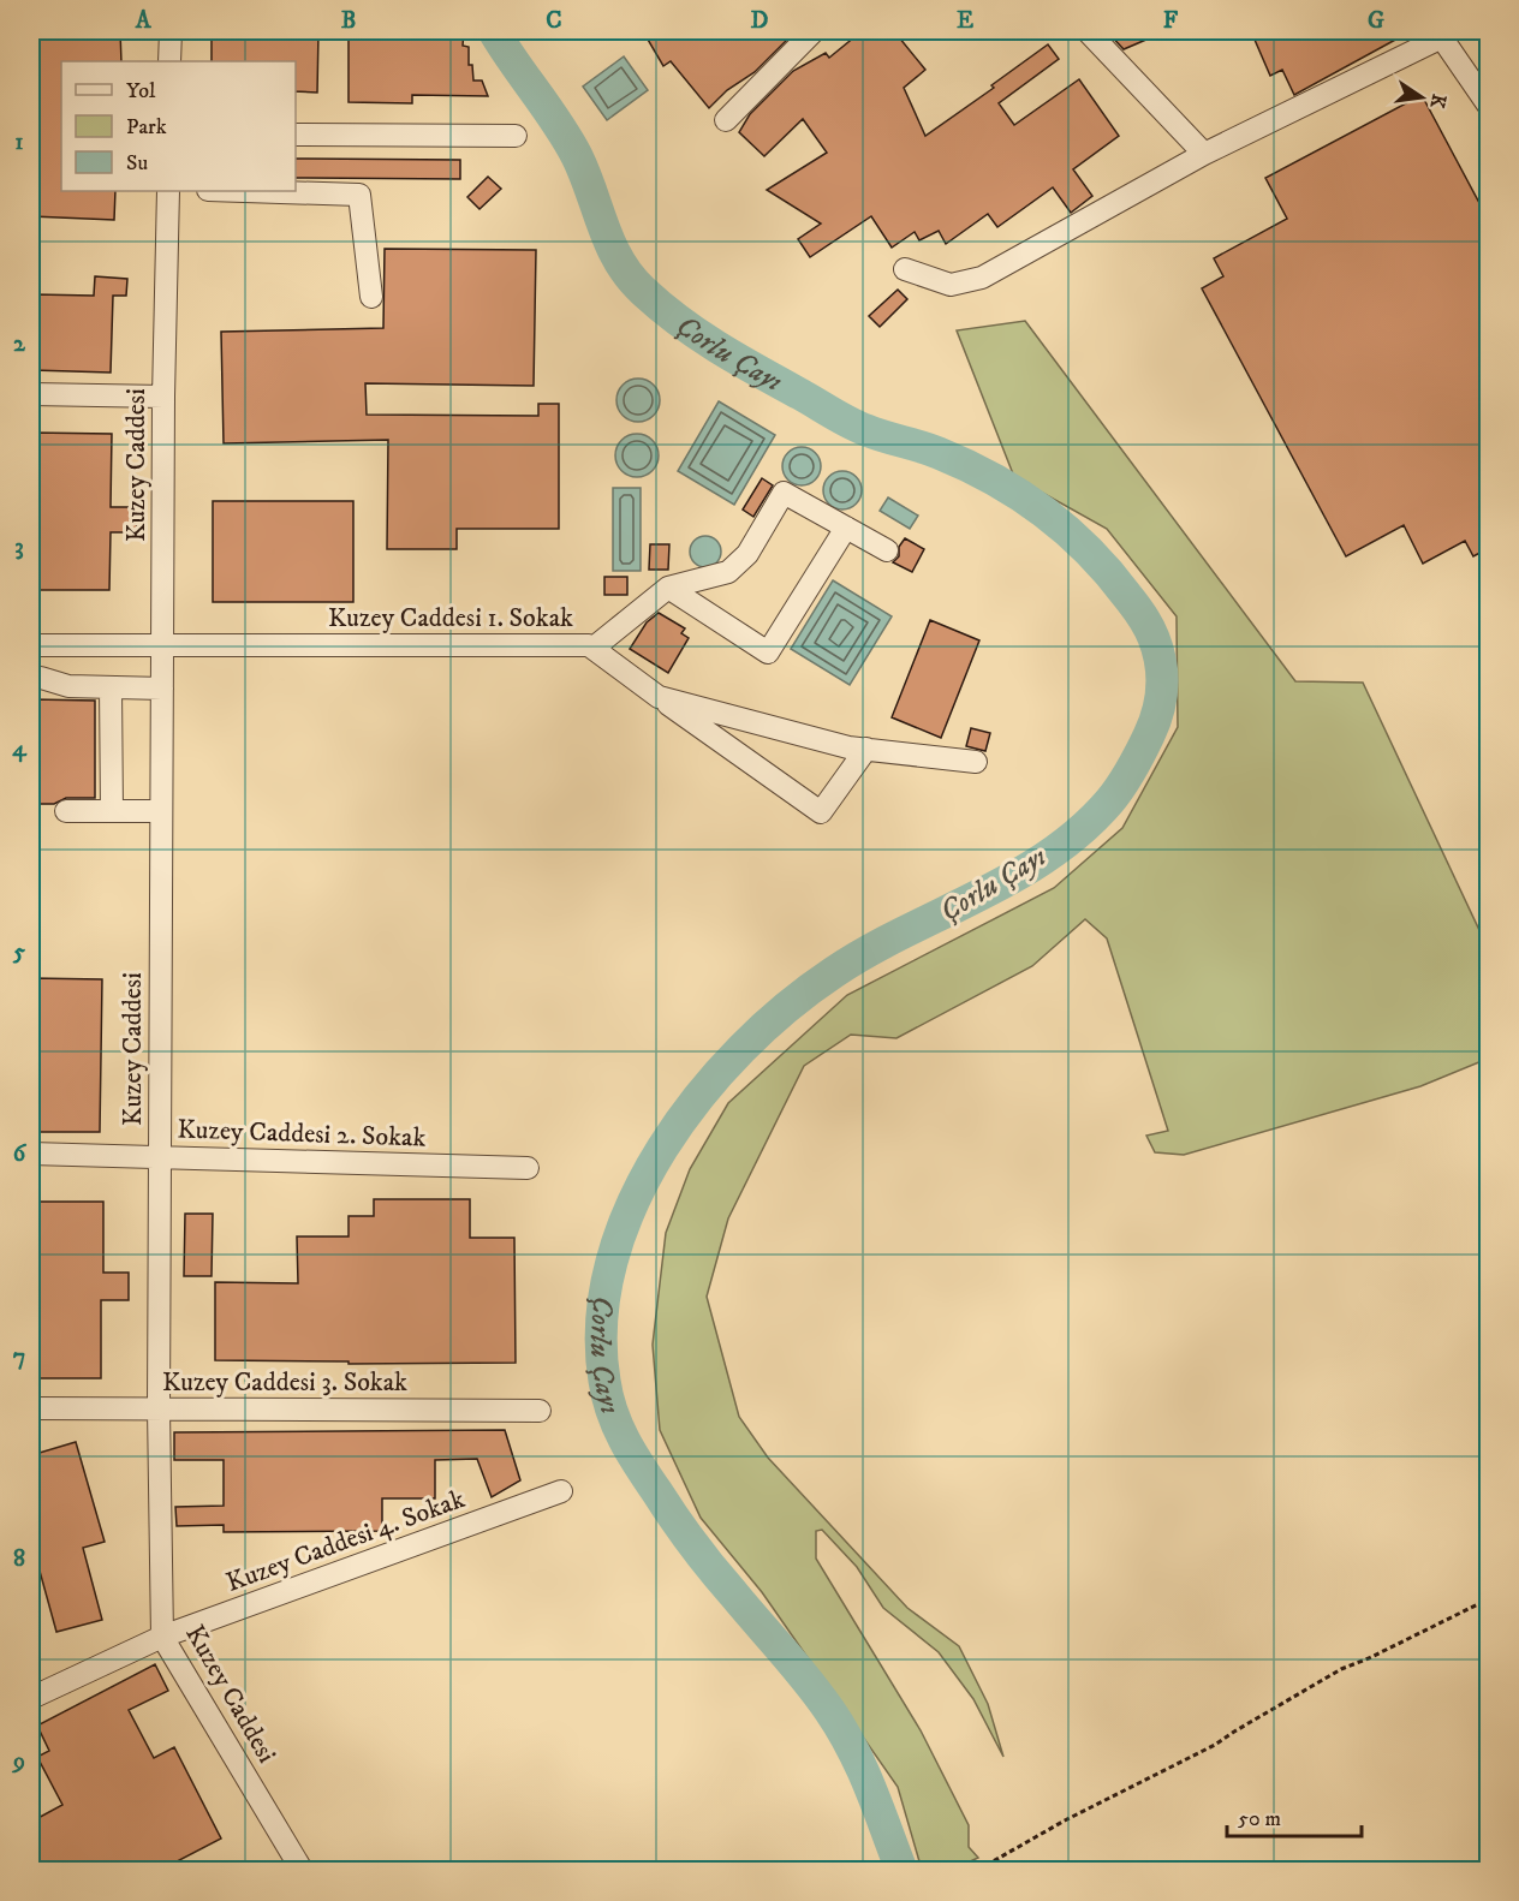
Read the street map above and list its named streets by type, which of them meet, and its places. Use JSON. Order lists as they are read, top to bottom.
{
  "streets": {
    "street": [
      "Kuzey Caddesi",
      "Kuzey Caddesi 1. Sokak",
      "Kuzey Caddesi 2. Sokak",
      "Kuzey Caddesi 3. Sokak",
      "Kuzey Caddesi 4. Sokak"
    ]
  },
  "crossings": [
    ["Kuzey Caddesi", "Kuzey Caddesi 1. Sokak"],
    ["Kuzey Caddesi", "Kuzey Caddesi 2. Sokak"],
    ["Kuzey Caddesi", "Kuzey Caddesi 3. Sokak"],
    ["Kuzey Caddesi", "Kuzey Caddesi 4. Sokak"]
  ],
  "water": ["Çorlu Çayı"],
  "legend": ["Yol", "Park", "Su"],
  "scale_bar": "50 m",
  "north": "right",
  "grid": {
    "columns": [
      "A",
      "B",
      "C",
      "D",
      "E",
      "F",
      "G"
    ],
    "rows": [
      "1",
      "2",
      "3",
      "4",
      "5",
      "6",
      "7",
      "8",
      "9"
    ]
  }
}
